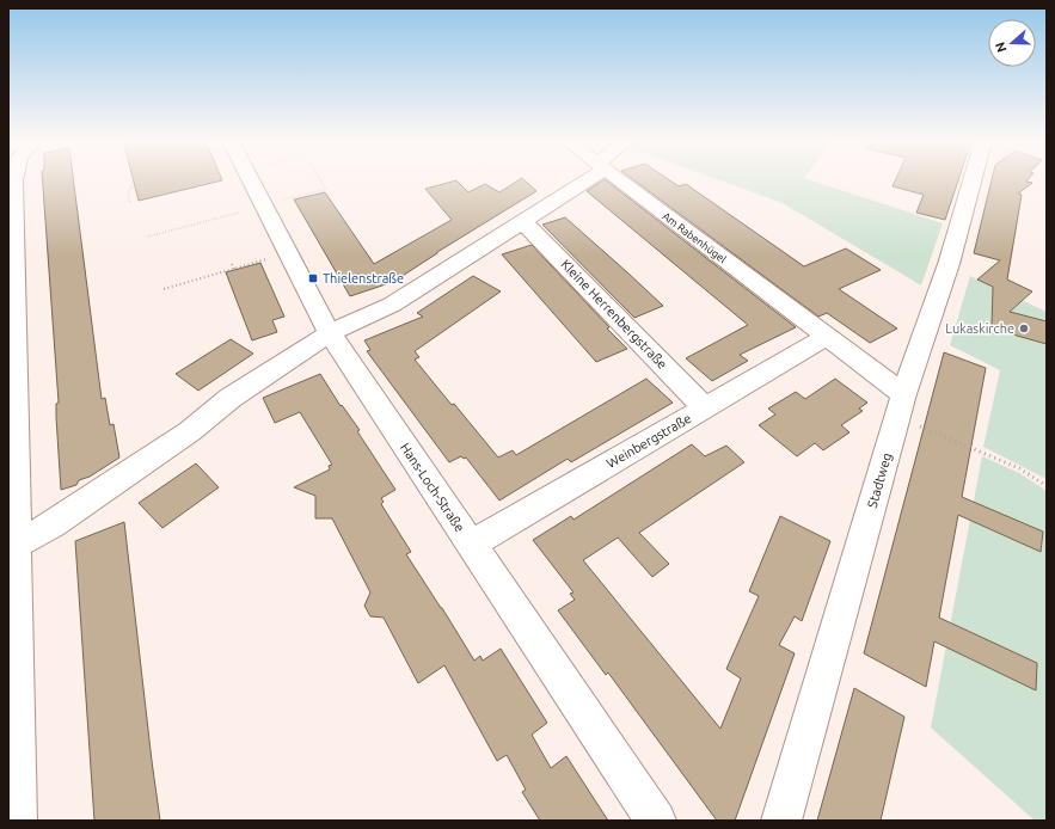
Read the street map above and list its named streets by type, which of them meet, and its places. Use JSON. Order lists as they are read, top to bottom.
{
  "streets": {
    "street": [
      "Am Rabenhügel",
      "Kleine Herrenbergstraße",
      "Weinbergstraße",
      "Stadtweg",
      "Hans-Loch-Straße"
    ]
  },
  "crossings": [
    ["Am Rabenhügel", "Weinbergstraße"],
    ["Am Rabenhügel", "Stadtweg"],
    ["Kleine Herrenbergstraße", "Weinbergstraße"],
    ["Weinbergstraße", "Hans-Loch-Straße"]
  ],
  "places": {
    "transit": ["Thielenstraße"],
    "other": ["Lukaskirche"]
  },
  "north": "left"
}
